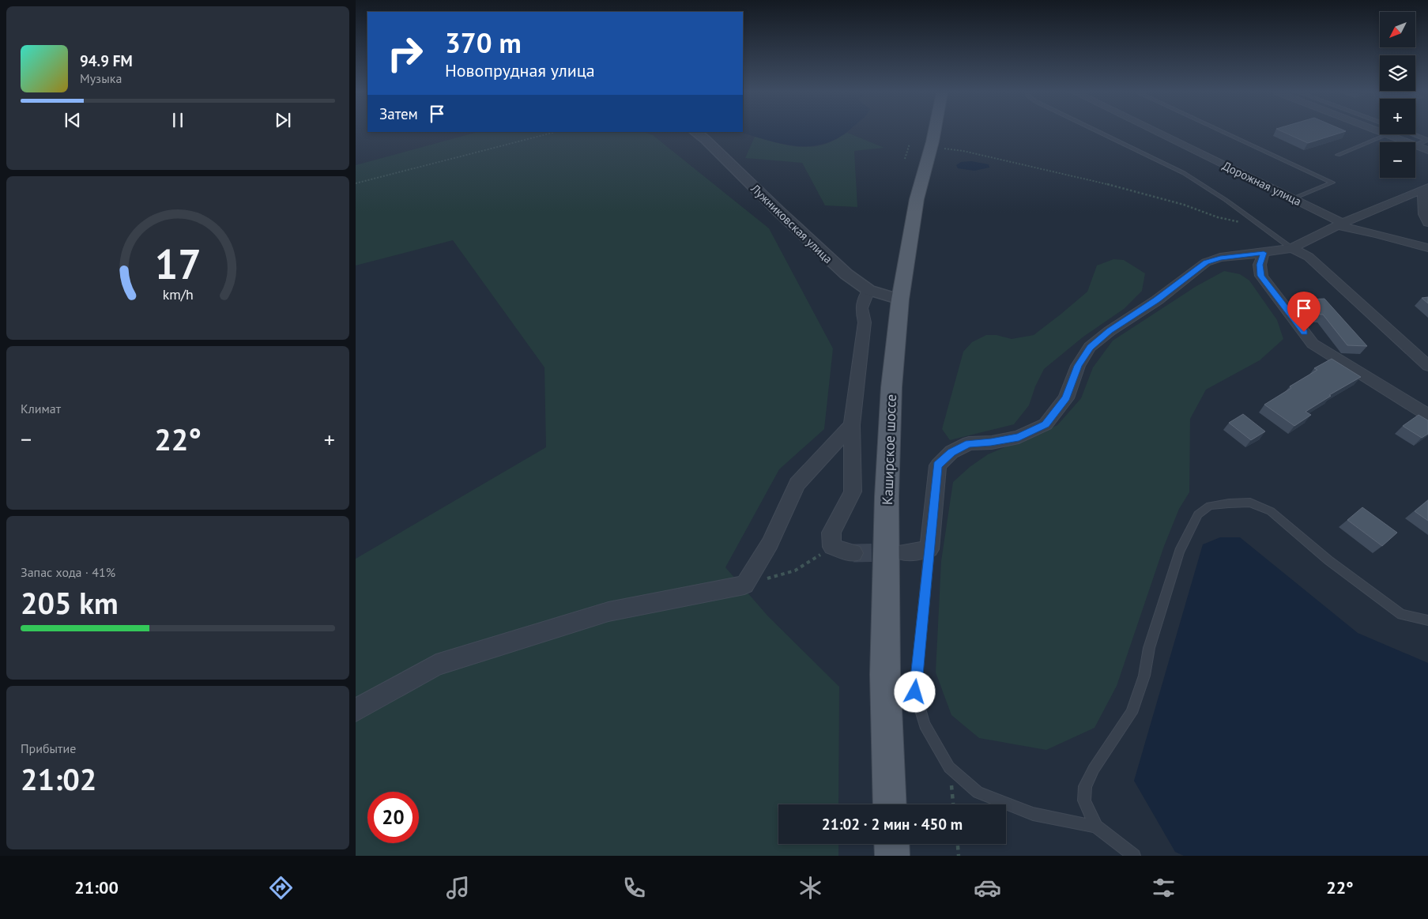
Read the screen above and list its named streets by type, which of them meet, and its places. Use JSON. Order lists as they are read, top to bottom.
{
  "streets": {
    "main road": ["Каширское шоссе"],
    "street": ["Дорожная улица", "Лужниковская улица"]
  },
  "crossings": [
    ["Лужниковская улица", "Каширское шоссе"]
  ],
  "north": "bottom left",
  "page": {
    "map_buttons": ["+", "−"],
    "turn": ["370 m", "Новопрудная улица"],
    "song": ["94.9 FM", "Музыка"],
    "then": "Затем",
    "tile": [
      "Климат",
      ["Запас хода · 41%", "205 km"],
      ["Прибытие", "21:02"]
    ],
    "heat": ["−", "22°", "+"],
    "limit": "20",
    "trip": "21:02 · 2 мин · 450 m",
    "tabs": ["21:00", "22°"],
    "gauge": ["17", "km/h"]
  }
}
